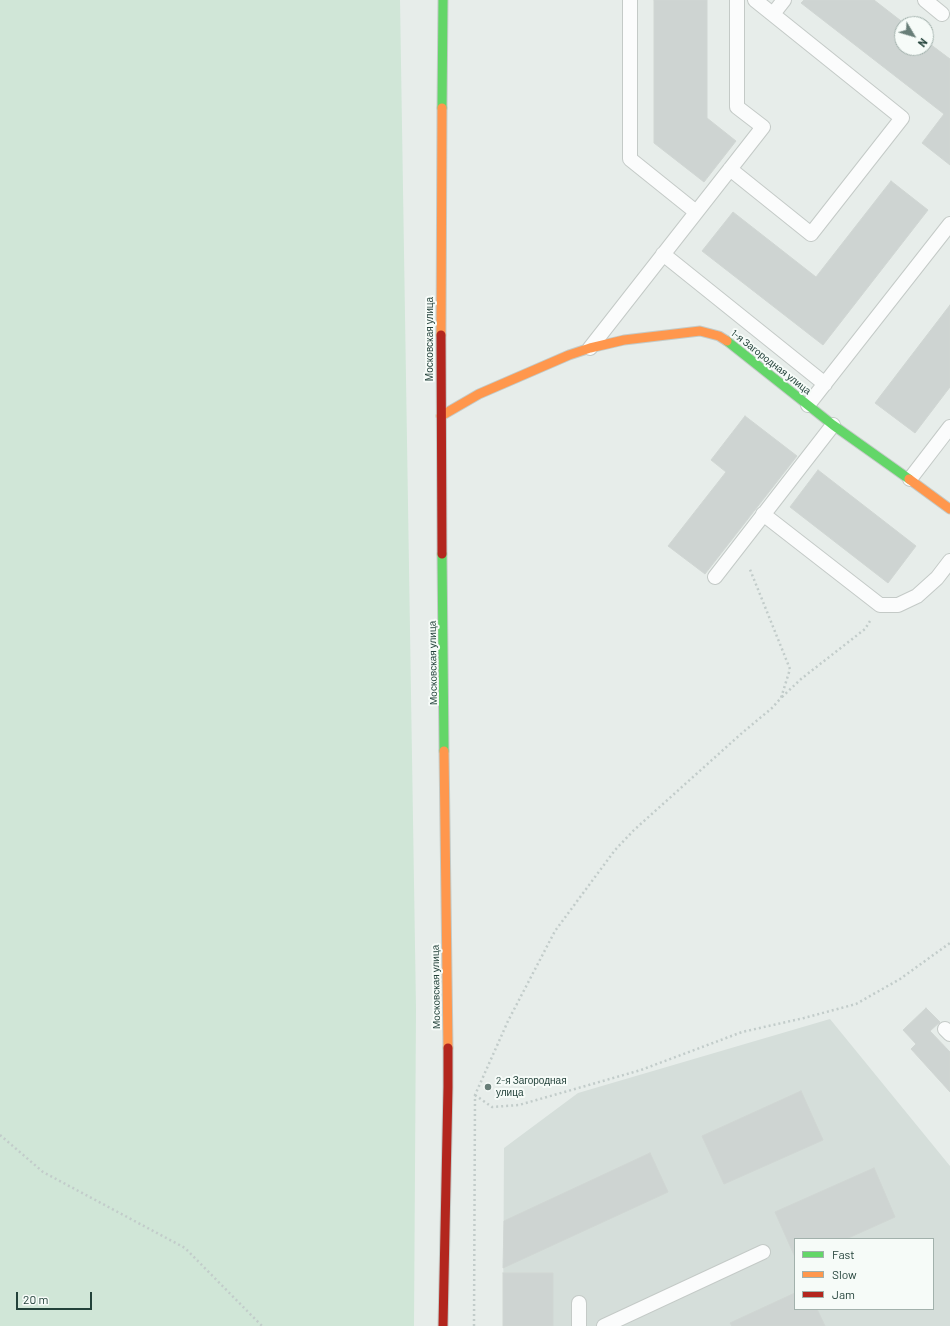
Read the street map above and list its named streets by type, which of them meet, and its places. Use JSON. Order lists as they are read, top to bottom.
{
  "streets": {
    "main road": ["Московская улица", "1-я Загородная улица"]
  },
  "crossings": [
    ["Московская улица", "1-я Загородная улица"]
  ],
  "places": ["2-я Загородная улица"],
  "legend": ["Fast", "Slow", "Jam"],
  "scale_bar": "20 m",
  "north": "bottom right"
}
